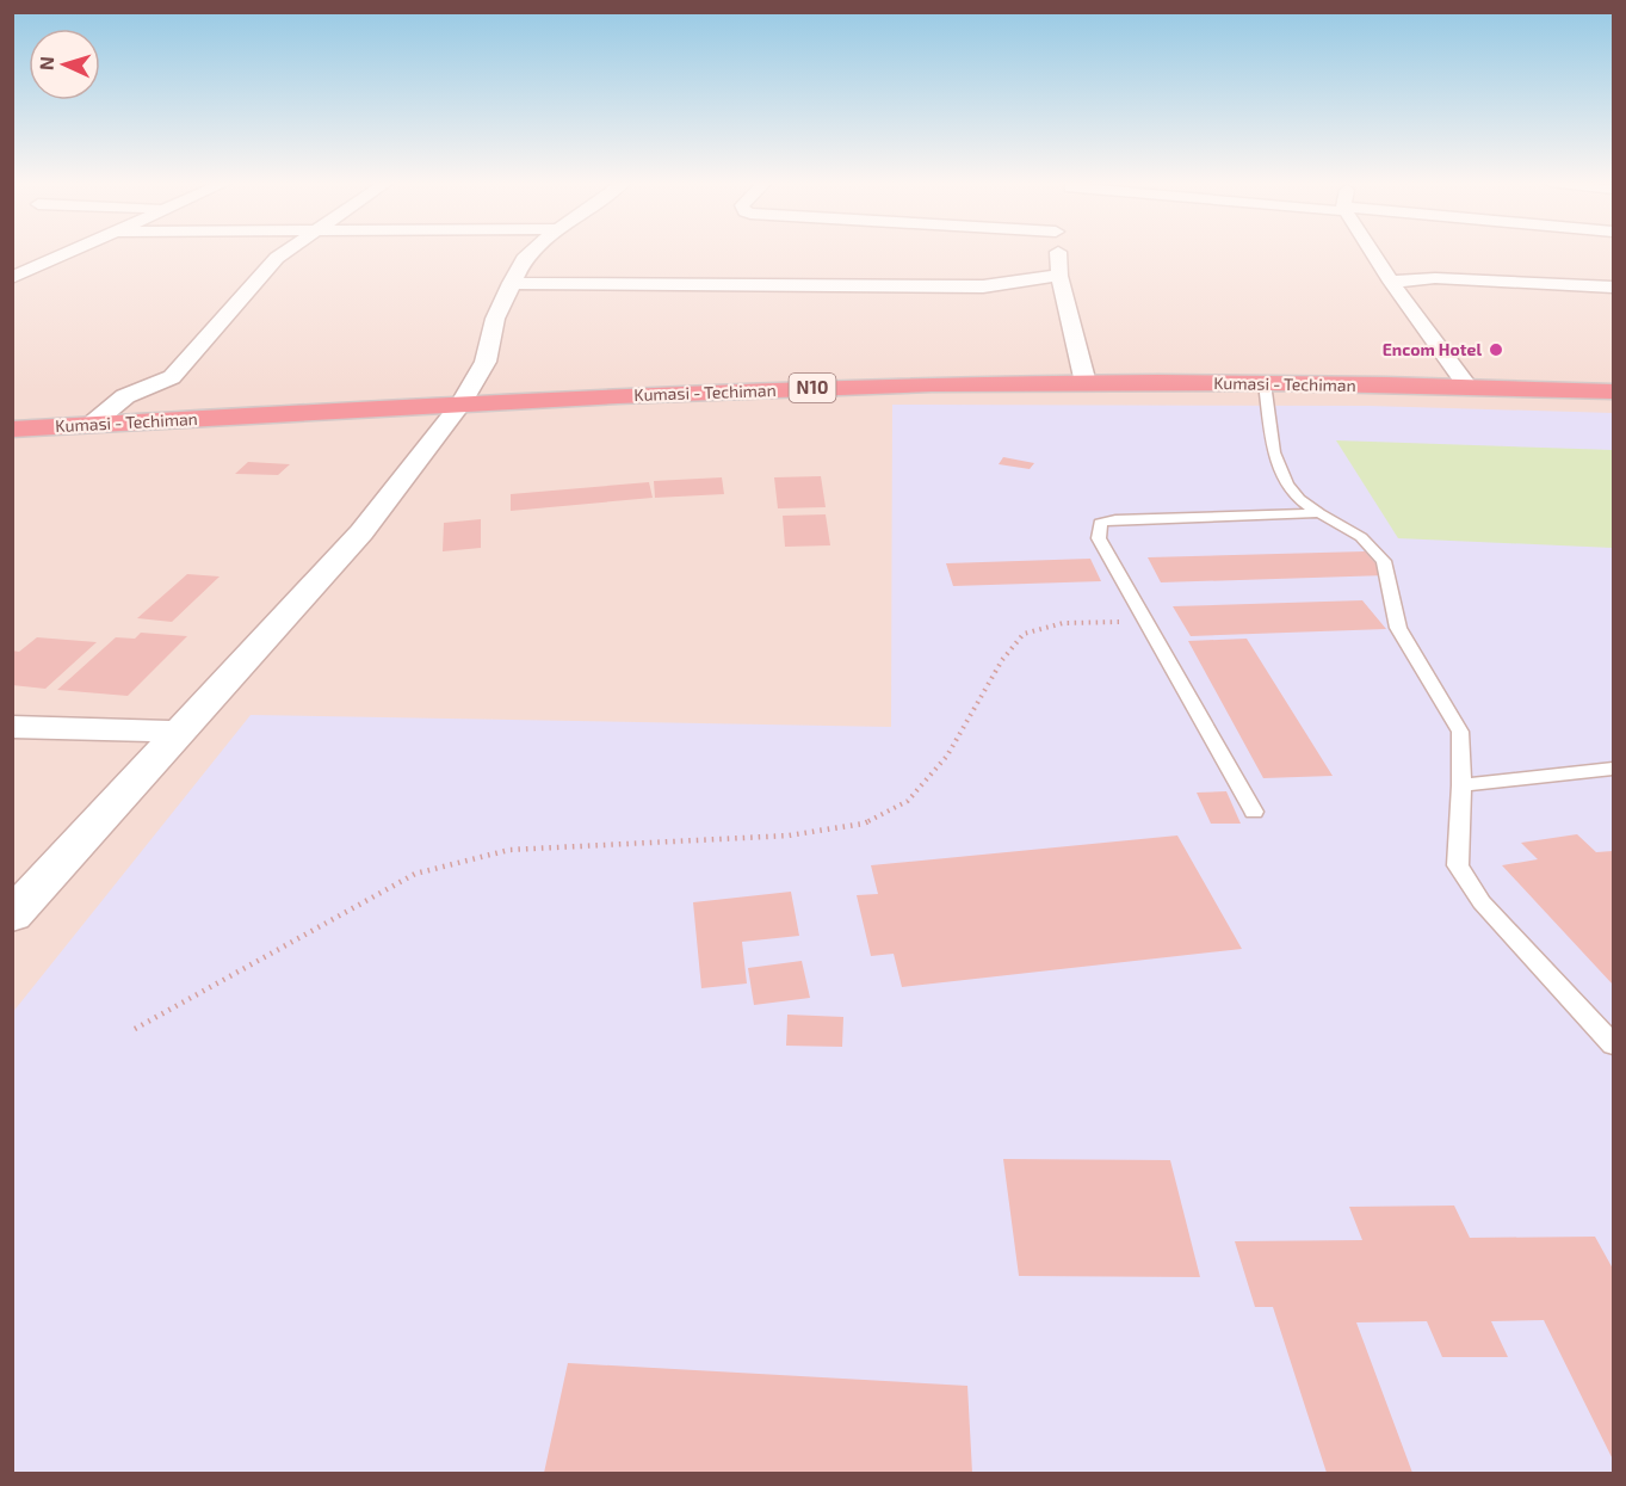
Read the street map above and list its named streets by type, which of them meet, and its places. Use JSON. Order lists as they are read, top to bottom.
{
  "streets": {
    "highway": ["Kumasi - Techiman", "N10"]
  },
  "places": ["Encom Hotel"],
  "north": "left"
}
